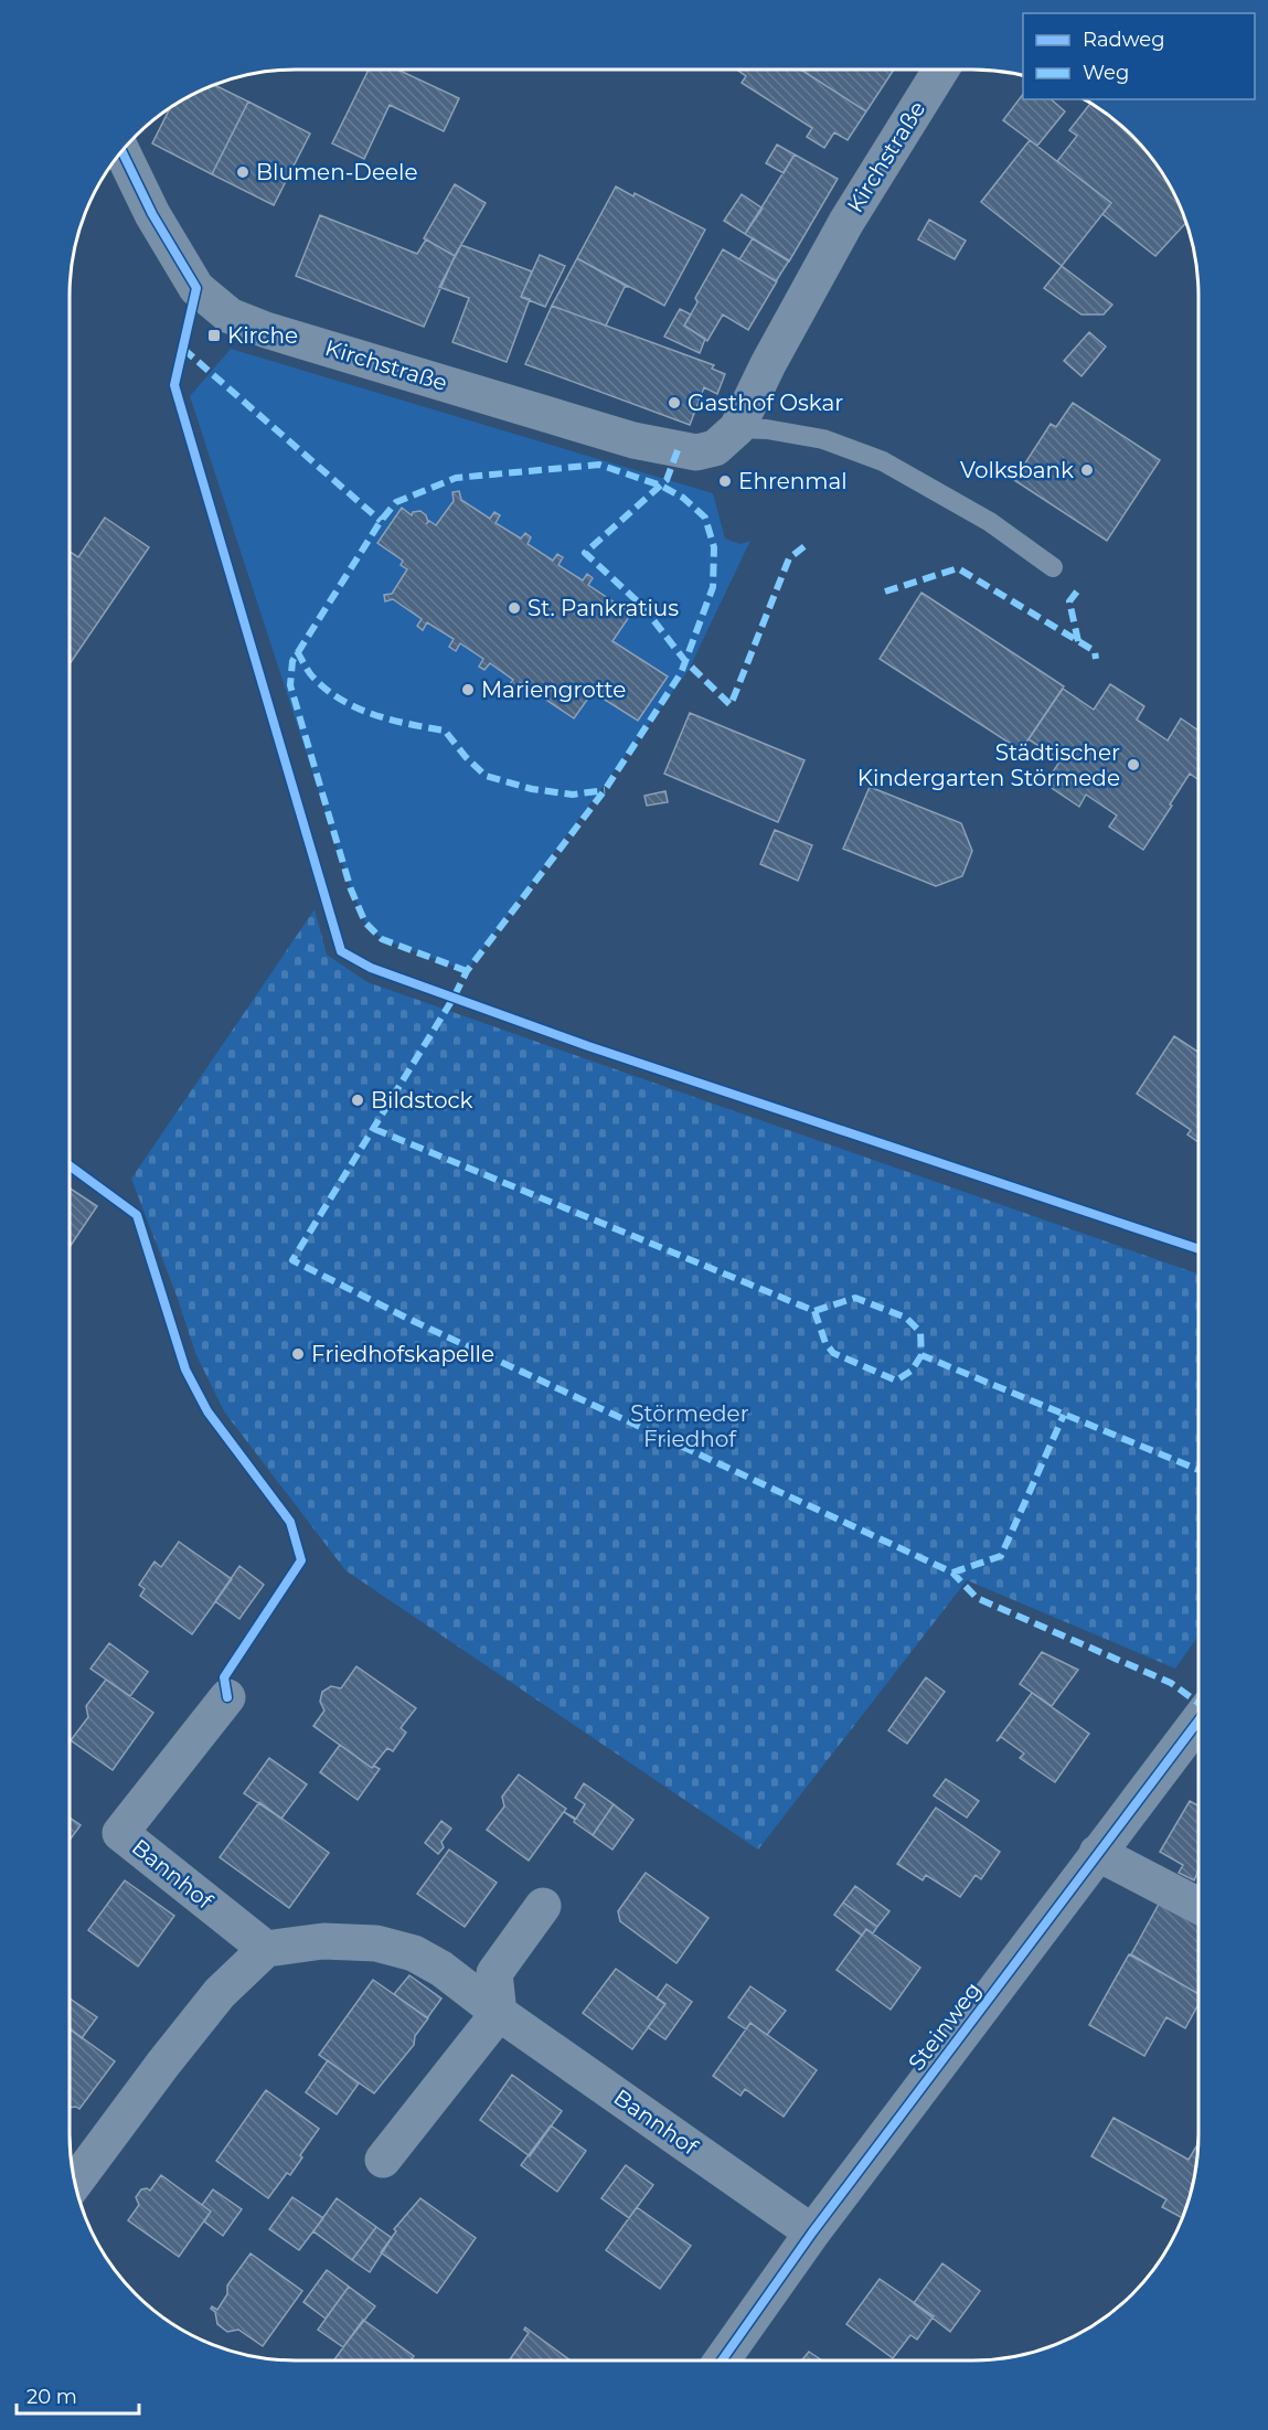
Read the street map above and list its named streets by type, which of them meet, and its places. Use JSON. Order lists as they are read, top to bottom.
{
  "streets": {
    "street": ["Kirchstraße", "Bannhof", "Steinweg"]
  },
  "crossings": [
    ["Bannhof", "Steinweg"]
  ],
  "parks": ["Störmeder Friedhof"],
  "places": {
    "other": [
      "Blumen-Deele",
      "Gasthof Oskar",
      "Volksbank",
      "Ehrenmal",
      "St. Pankratius",
      "Mariengrotte",
      "Städtischer Kindergarten Störmede",
      "Bildstock",
      "Friedhofskapelle"
    ],
    "transit": ["Kirche"]
  },
  "legend": ["Radweg", "Weg"],
  "scale_bar": "20 m"
}
